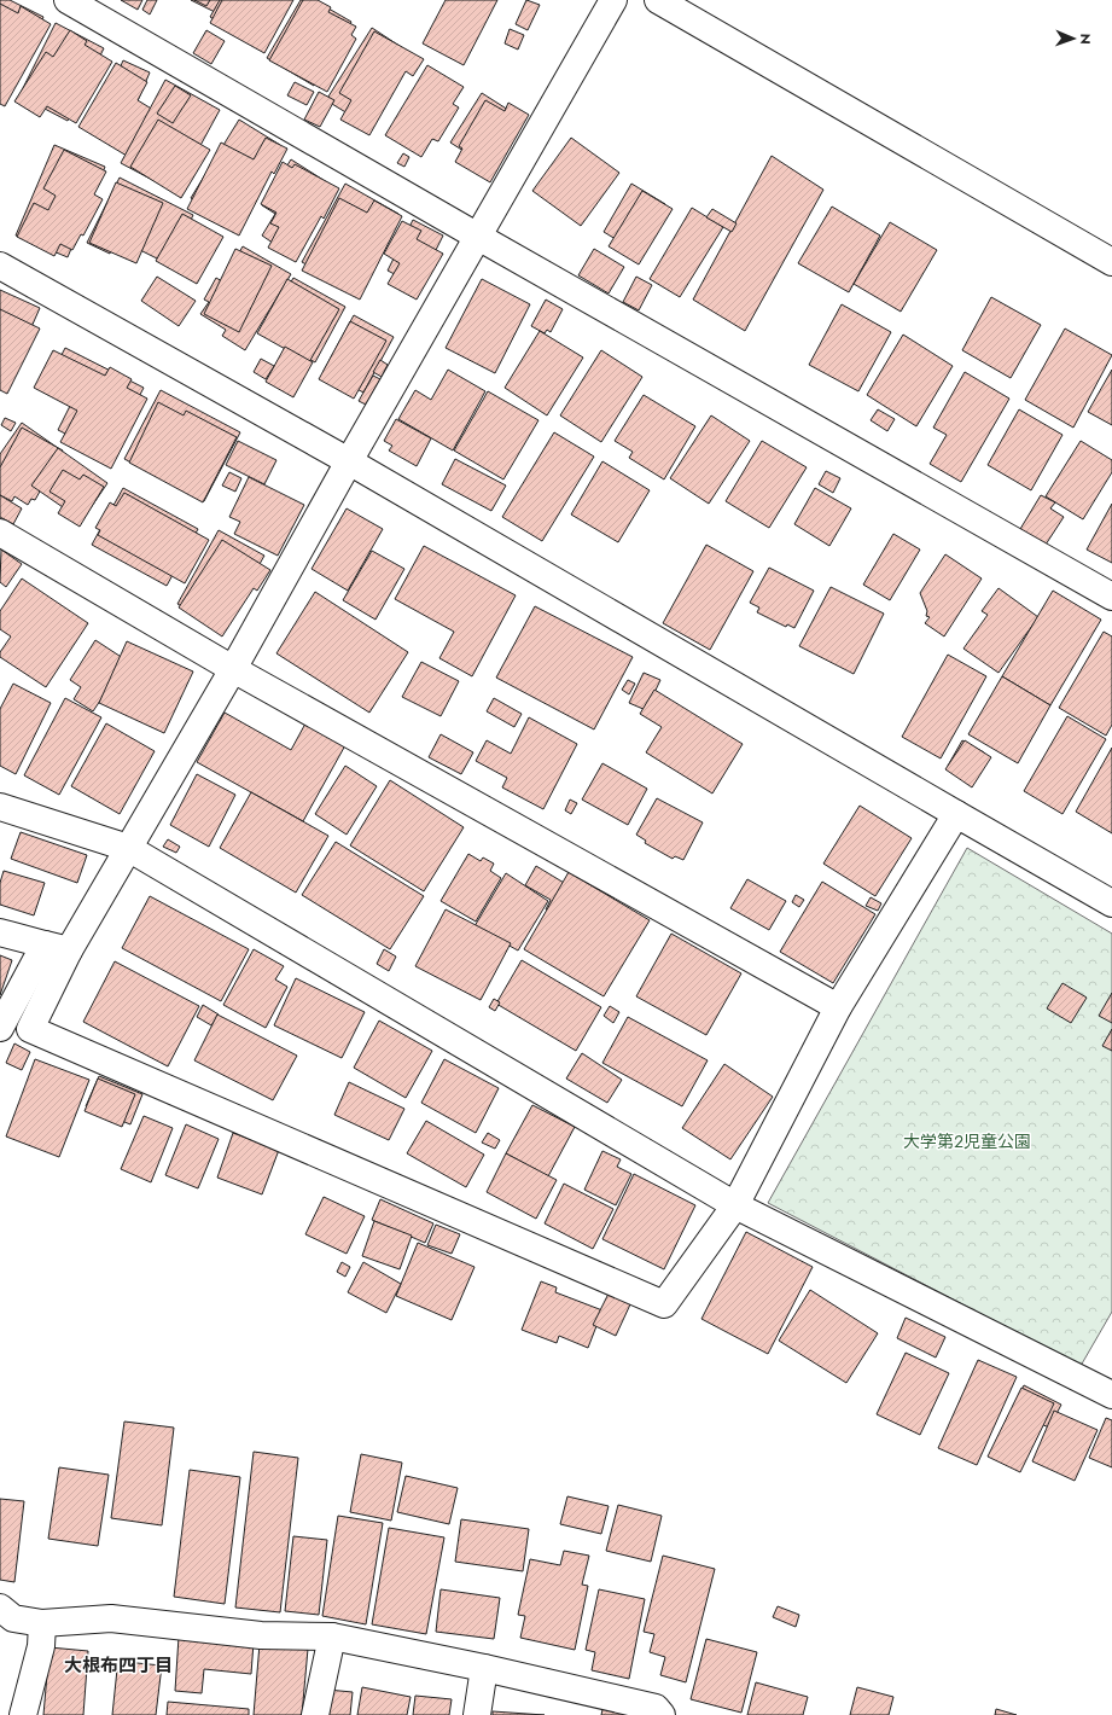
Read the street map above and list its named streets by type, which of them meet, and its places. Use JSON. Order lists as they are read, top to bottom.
{
  "districts": ["大根布四丁目"],
  "parks": ["大学第２児童公園"],
  "north": "right"
}
